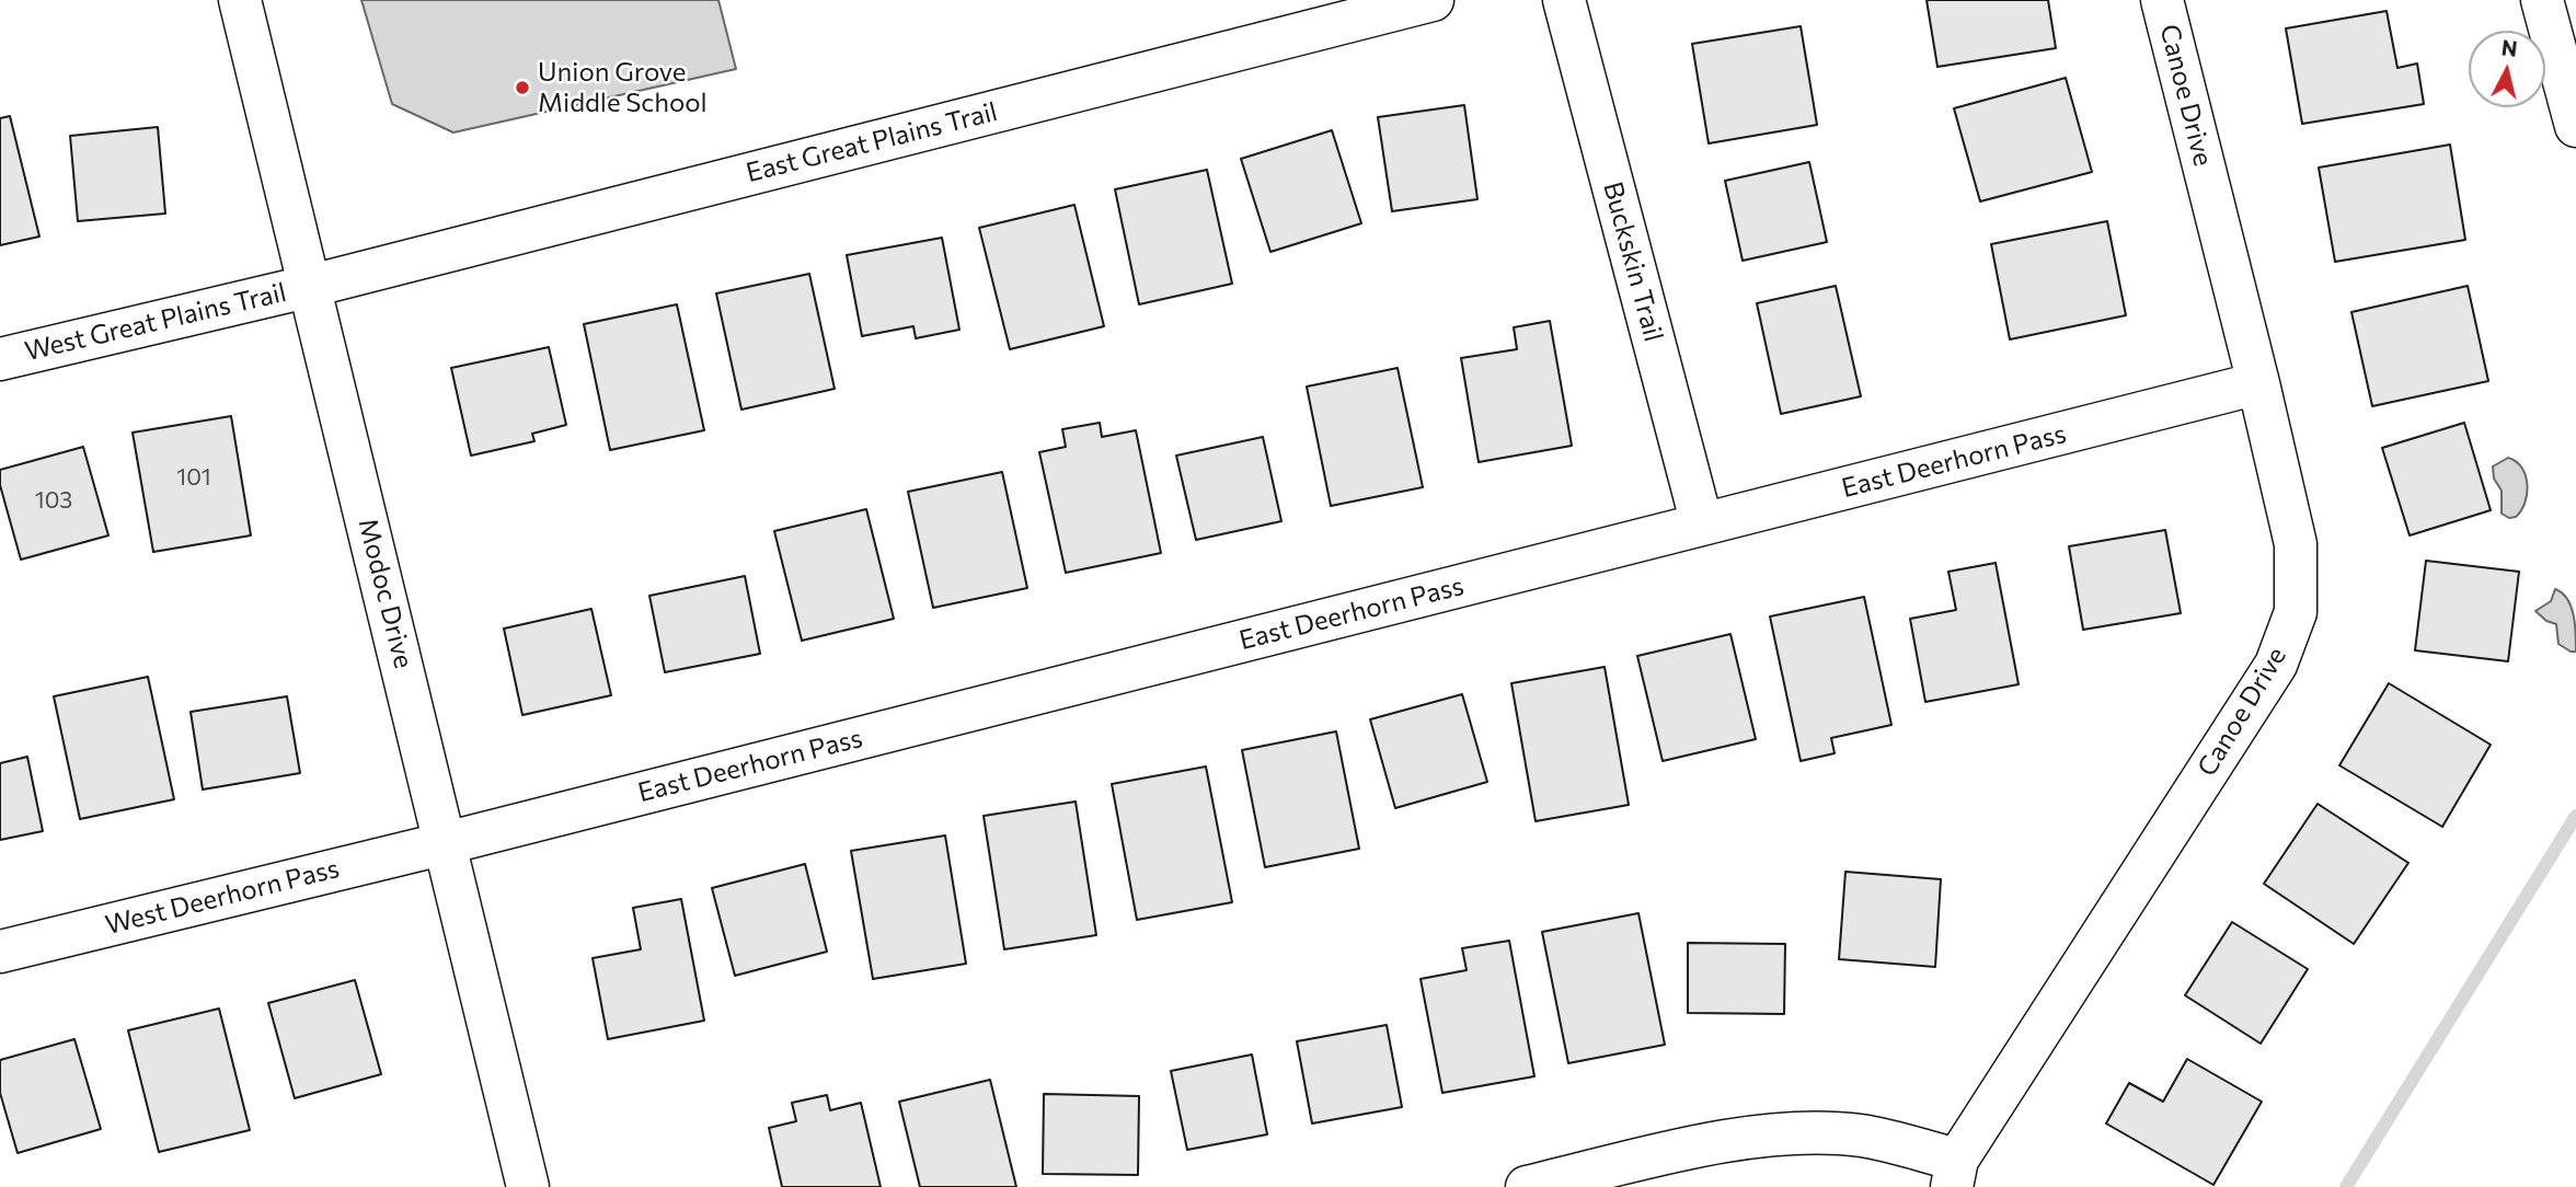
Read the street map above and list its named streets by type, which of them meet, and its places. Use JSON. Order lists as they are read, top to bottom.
{
  "streets": {
    "street": [
      "Canoe Drive",
      "East Great Plains Trail",
      "Buckskin Trail",
      "West Great Plains Trail",
      "East Deerhorn Pass",
      "Modoc Drive",
      "West Deerhorn Pass"
    ]
  },
  "crossings": [
    ["Canoe Drive", "East Deerhorn Pass"],
    ["East Great Plains Trail", "West Great Plains Trail"],
    ["East Great Plains Trail", "Modoc Drive"],
    ["Buckskin Trail", "East Deerhorn Pass"],
    ["West Great Plains Trail", "Modoc Drive"],
    ["East Deerhorn Pass", "Modoc Drive"],
    ["East Deerhorn Pass", "West Deerhorn Pass"],
    ["Modoc Drive", "West Deerhorn Pass"]
  ],
  "places": ["Union Grove Middle School"],
  "house_numbers": ["101", "103"],
  "north": "top"
}
